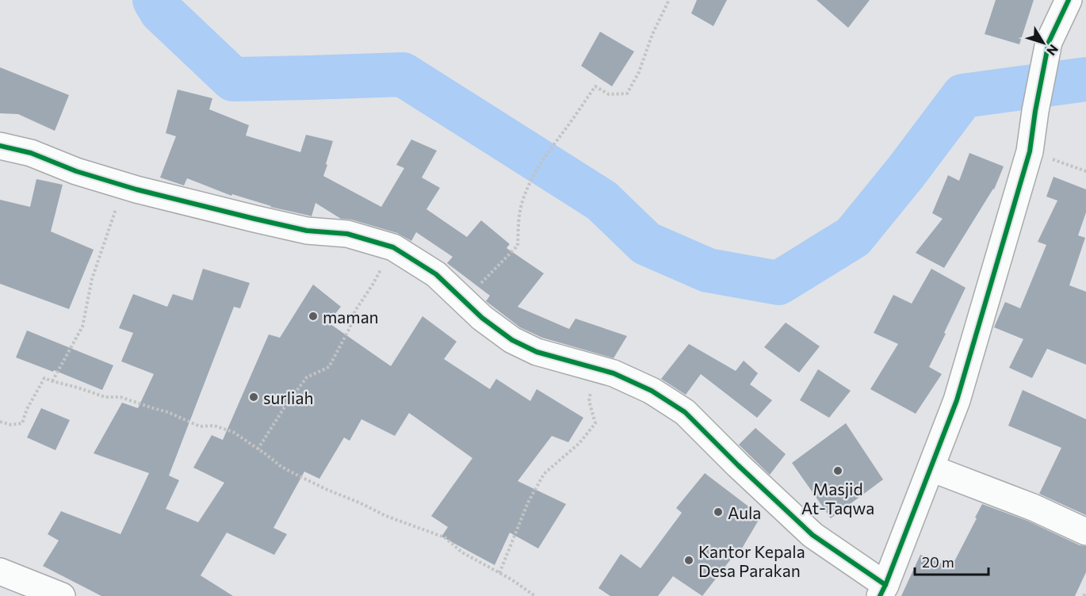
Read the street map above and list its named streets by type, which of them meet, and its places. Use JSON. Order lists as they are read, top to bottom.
{
  "places": [
    "maman",
    "surliah",
    "Masjid At-Taqwa",
    "Aula",
    "Kantor Kepala Desa Parakan"
  ],
  "scale_bar": "20 m",
  "north": "bottom right"
}
